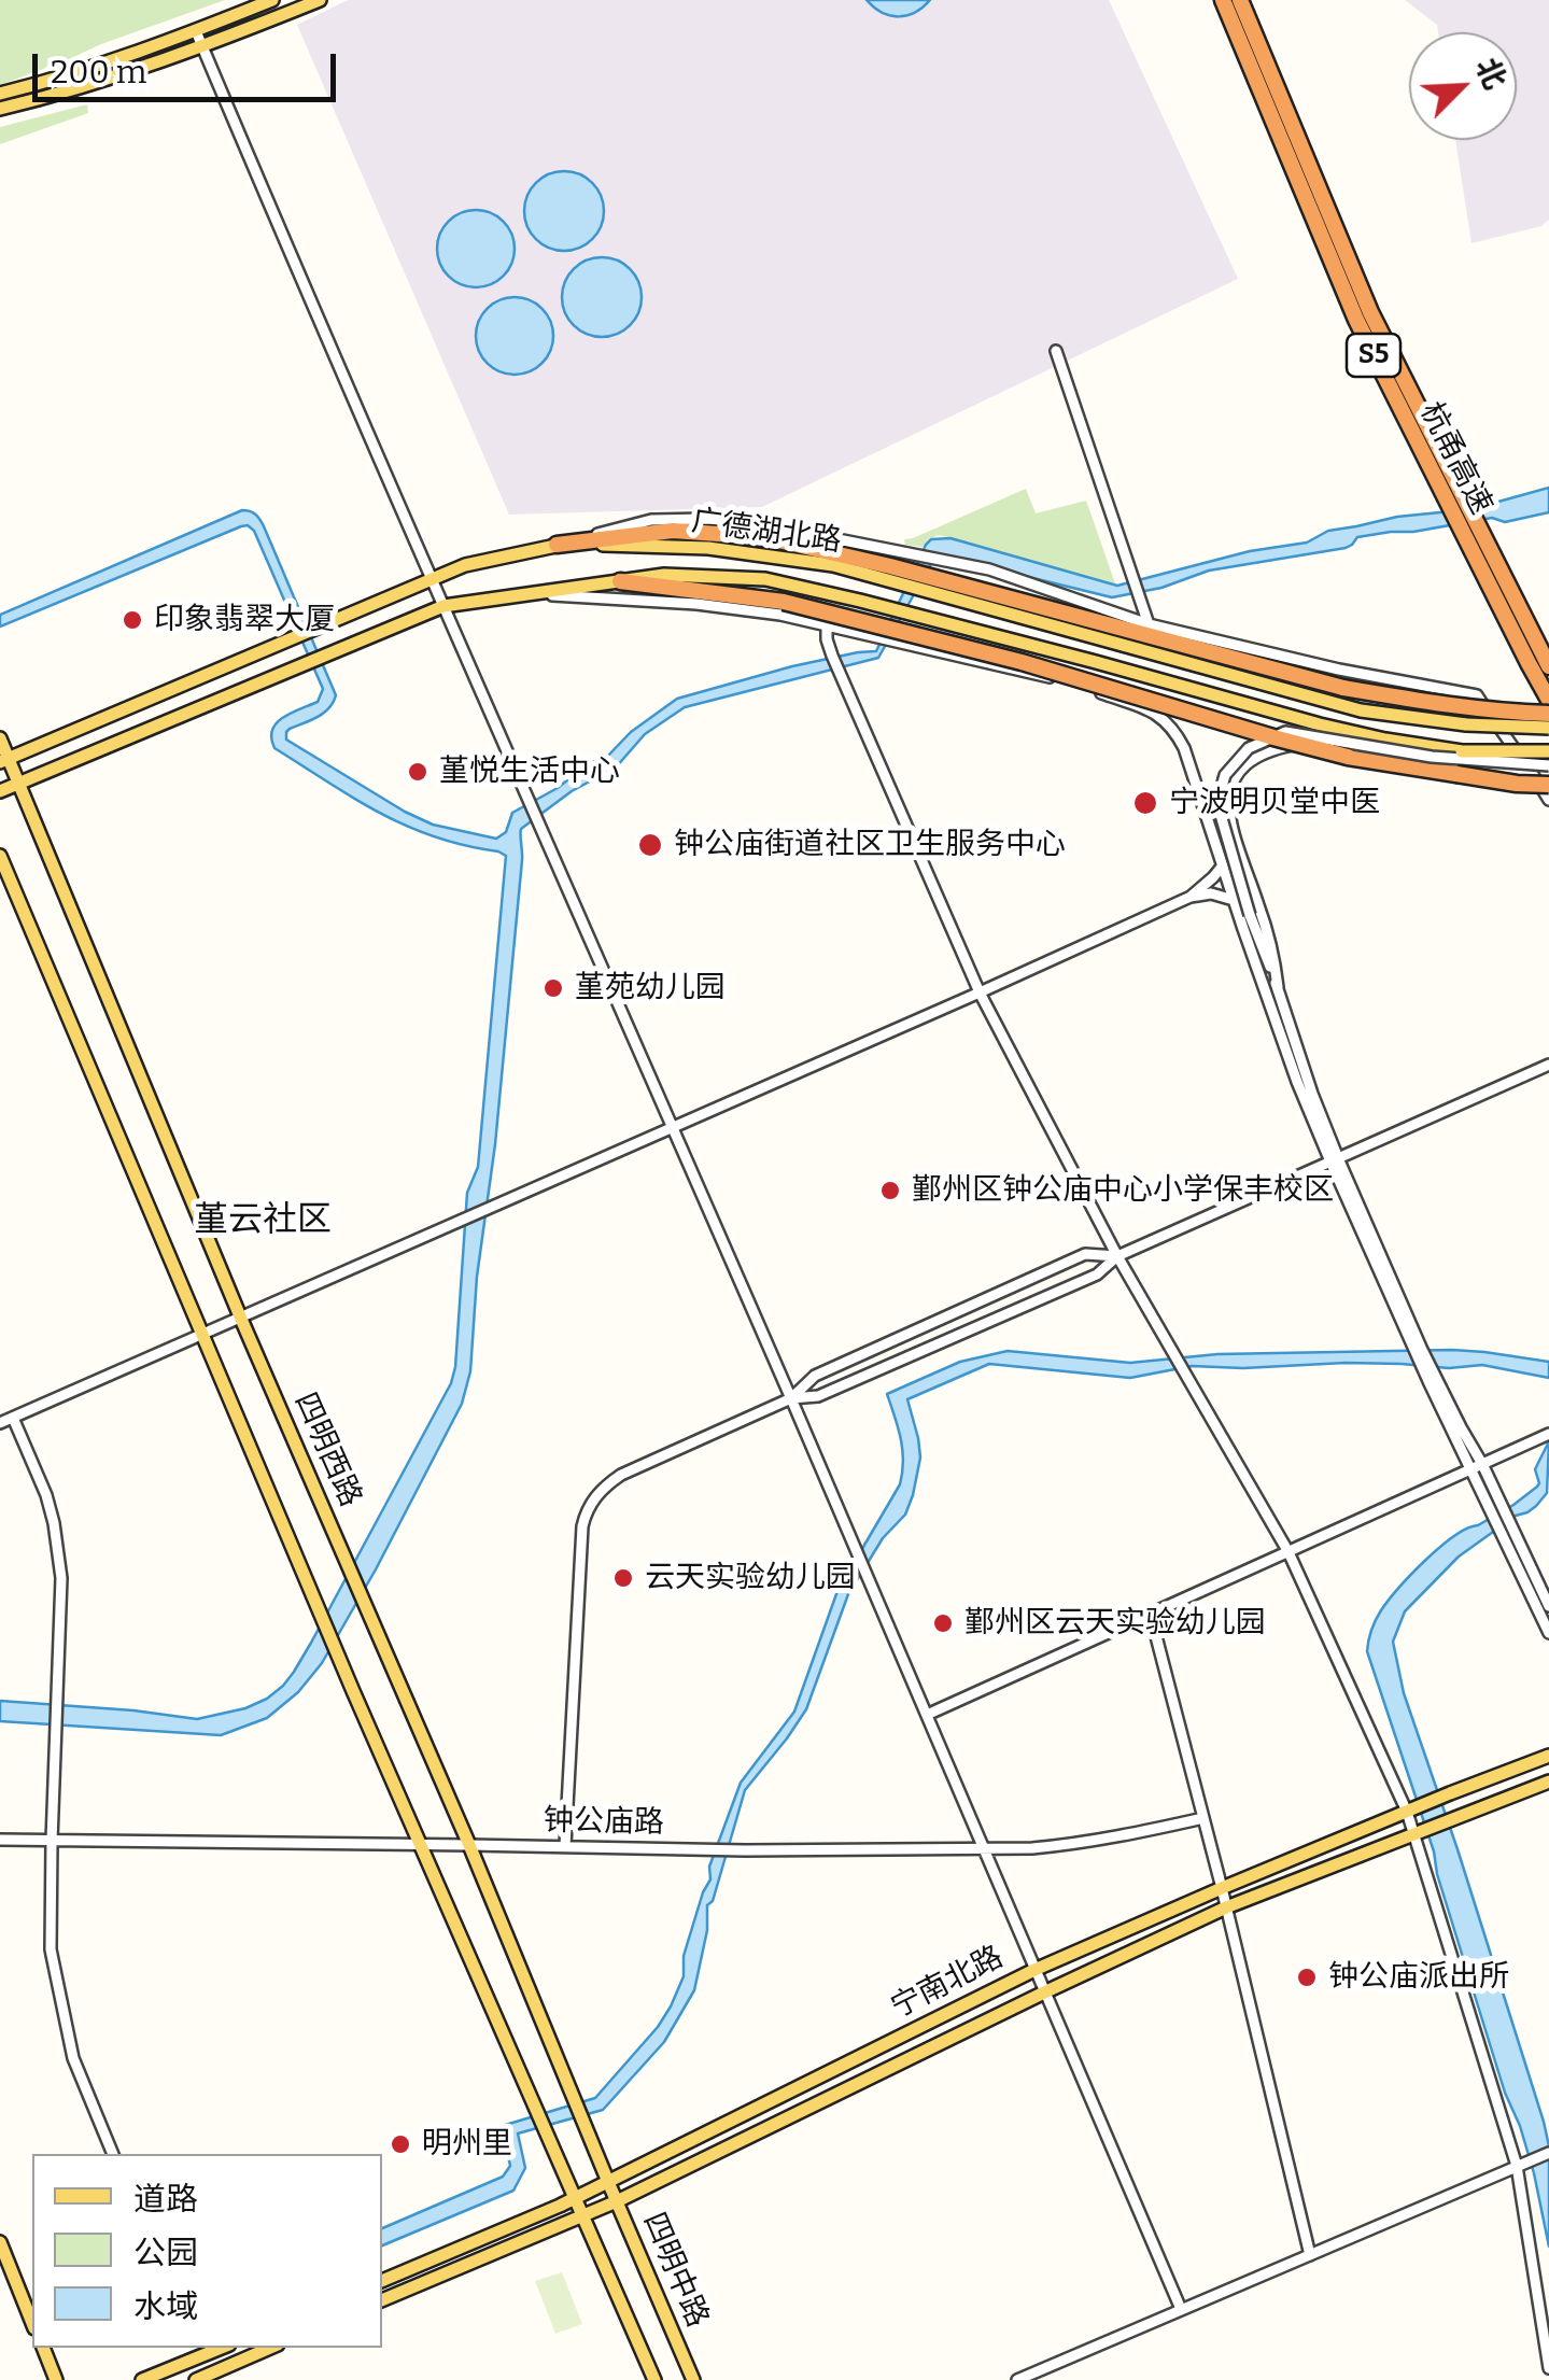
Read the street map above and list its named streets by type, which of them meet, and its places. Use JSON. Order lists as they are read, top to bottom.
{
  "streets": {
    "highway": ["S5", "杭甬高速"],
    "main road": [
      "广德湖北路",
      "四明西路",
      "宁南北路",
      "四明中路"
    ],
    "street": ["钟公庙路"]
  },
  "crossings": [
    ["广德湖北路", "四明西路"],
    ["四明西路", "钟公庙路"],
    ["四明西路", "宁南北路"],
    ["四明西路", "四明中路"],
    ["宁南北路", "四明中路"]
  ],
  "districts": ["堇云社区"],
  "places": [
    "印象翡翠大厦",
    "堇悦生活中心",
    "宁波明贝堂中医",
    "钟公庙街道社区卫生服务中心",
    "堇苑幼儿园",
    "鄞州区钟公庙中心小学保丰校区",
    "云天实验幼儿园",
    "鄞州区云天实验幼儿园",
    "钟公庙派出所",
    "明州里"
  ],
  "legend": ["道路", "公园", "水域"],
  "scale_bar": "200 m",
  "north": "top right"
}
